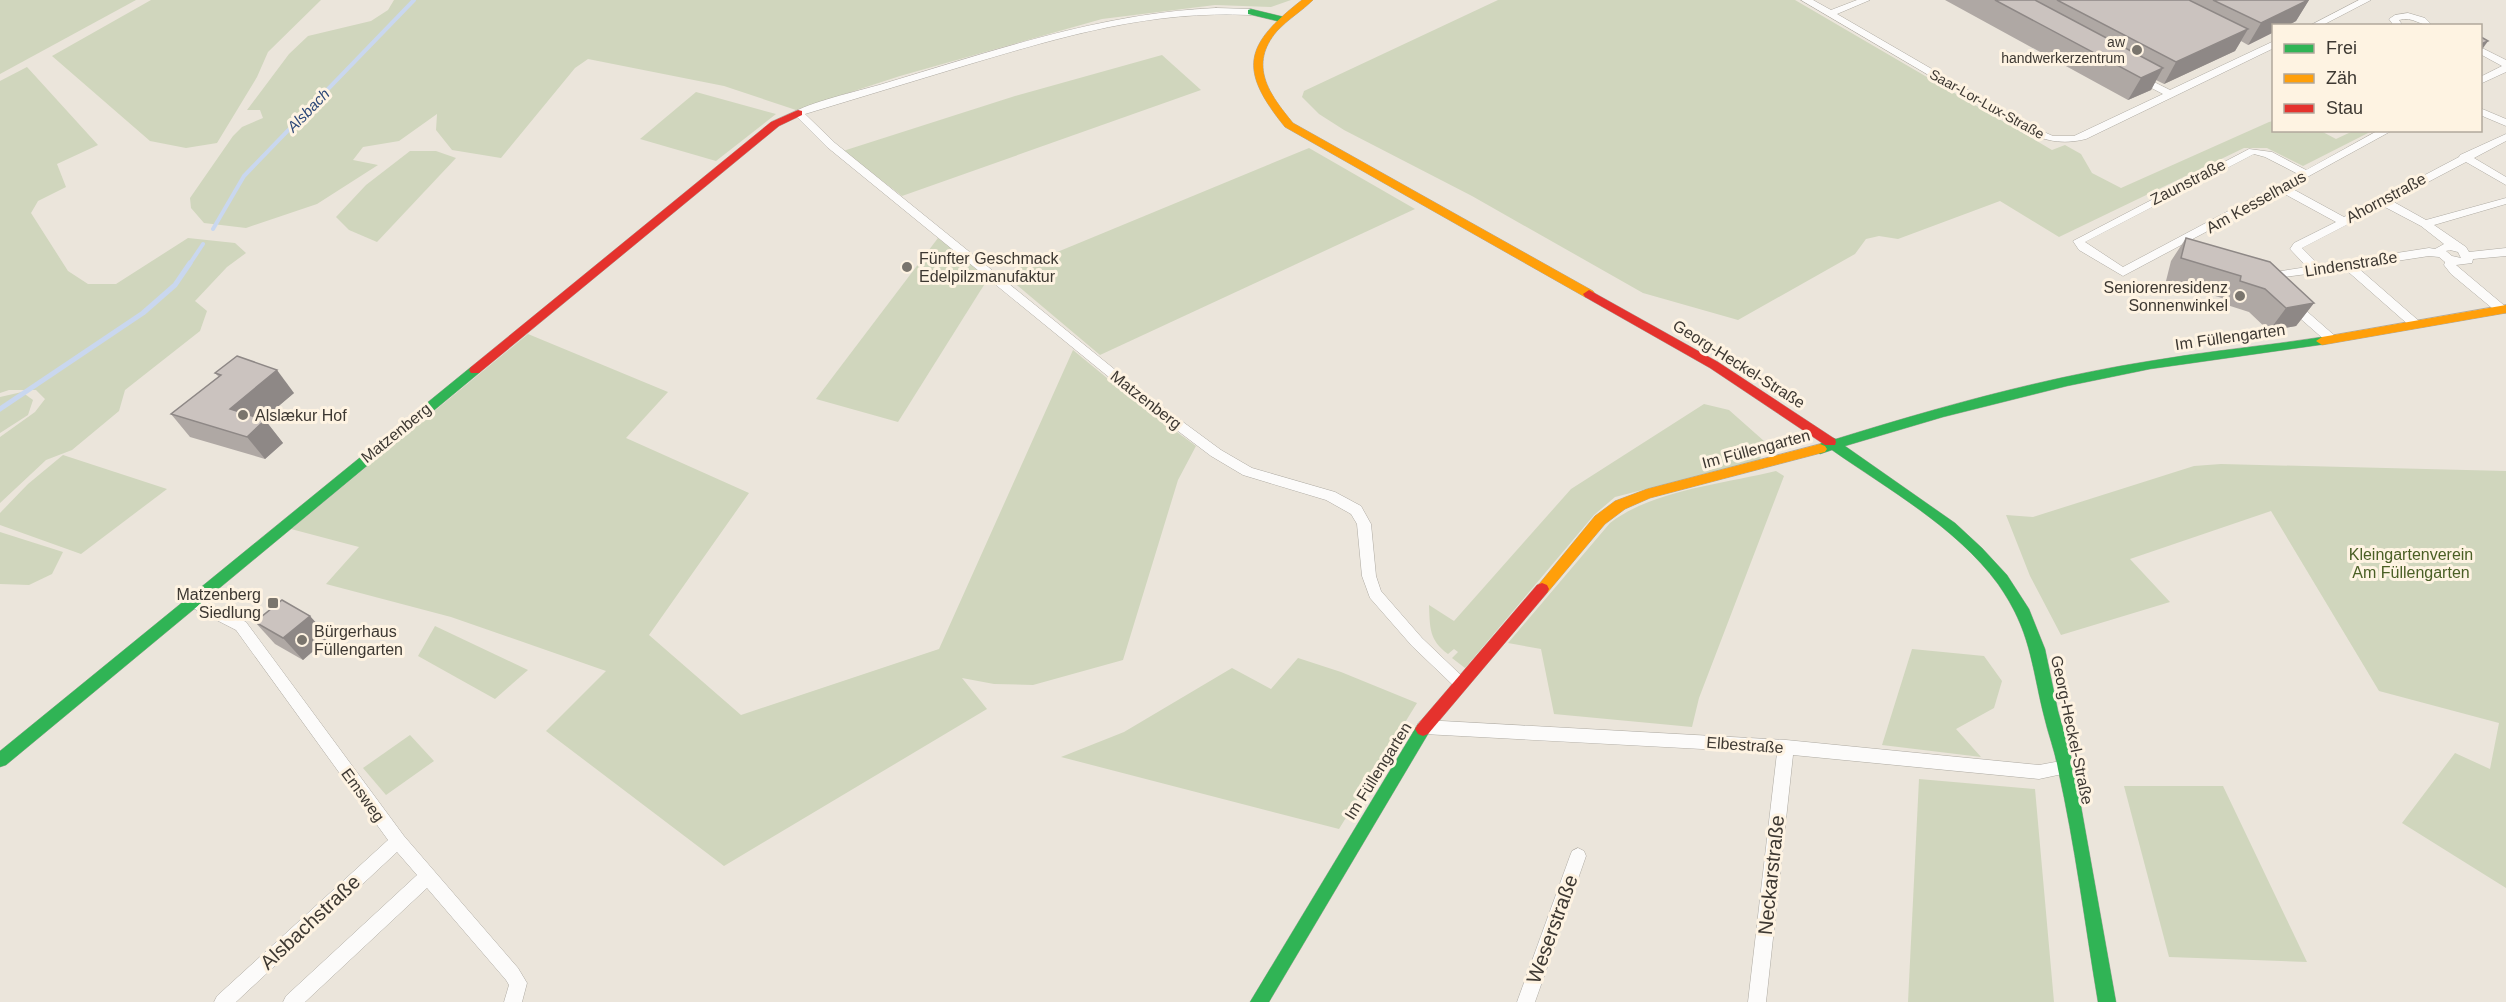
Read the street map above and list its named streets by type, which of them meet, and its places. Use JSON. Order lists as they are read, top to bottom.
{
  "streets": {
    "street": [
      "Saar-Lor-Lux-Straße",
      "Zaunstraße",
      "Ahornstraße",
      "Am Kesselhaus",
      "Lindenstraße",
      "Im Füllengarten",
      "Georg-Heckel-Straße",
      "Matzenberg",
      "Elbestraße",
      "Emsweg",
      "Neckarstraße",
      "Alsbachstraße",
      "Weserstraße"
    ]
  },
  "crossings": [
    ["Zaunstraße", "Am Kesselhaus"],
    ["Ahornstraße", "Lindenstraße"],
    ["Lindenstraße", "Im Füllengarten"],
    ["Im Füllengarten", "Georg-Heckel-Straße"],
    ["Im Füllengarten", "Matzenberg"],
    ["Im Füllengarten", "Elbestraße"],
    ["Georg-Heckel-Straße", "Matzenberg"],
    ["Georg-Heckel-Straße", "Elbestraße"],
    ["Matzenberg", "Emsweg"],
    ["Elbestraße", "Neckarstraße"],
    ["Emsweg", "Alsbachstraße"]
  ],
  "water": ["Alsbach"],
  "parks": ["Kleingartenverein Am Füllengarten"],
  "places": {
    "other": [
      "aw handwerkerzentrum",
      "Fünfter Geschmack Edelpilzmanufaktur",
      "Seniorenresidenz Sonnenwinkel",
      "Alslækur Hof",
      "Bürgerhaus Füllengarten"
    ],
    "transit": ["Matzenberg Siedlung"]
  },
  "legend": ["Frei", "Zäh", "Stau"]
}
